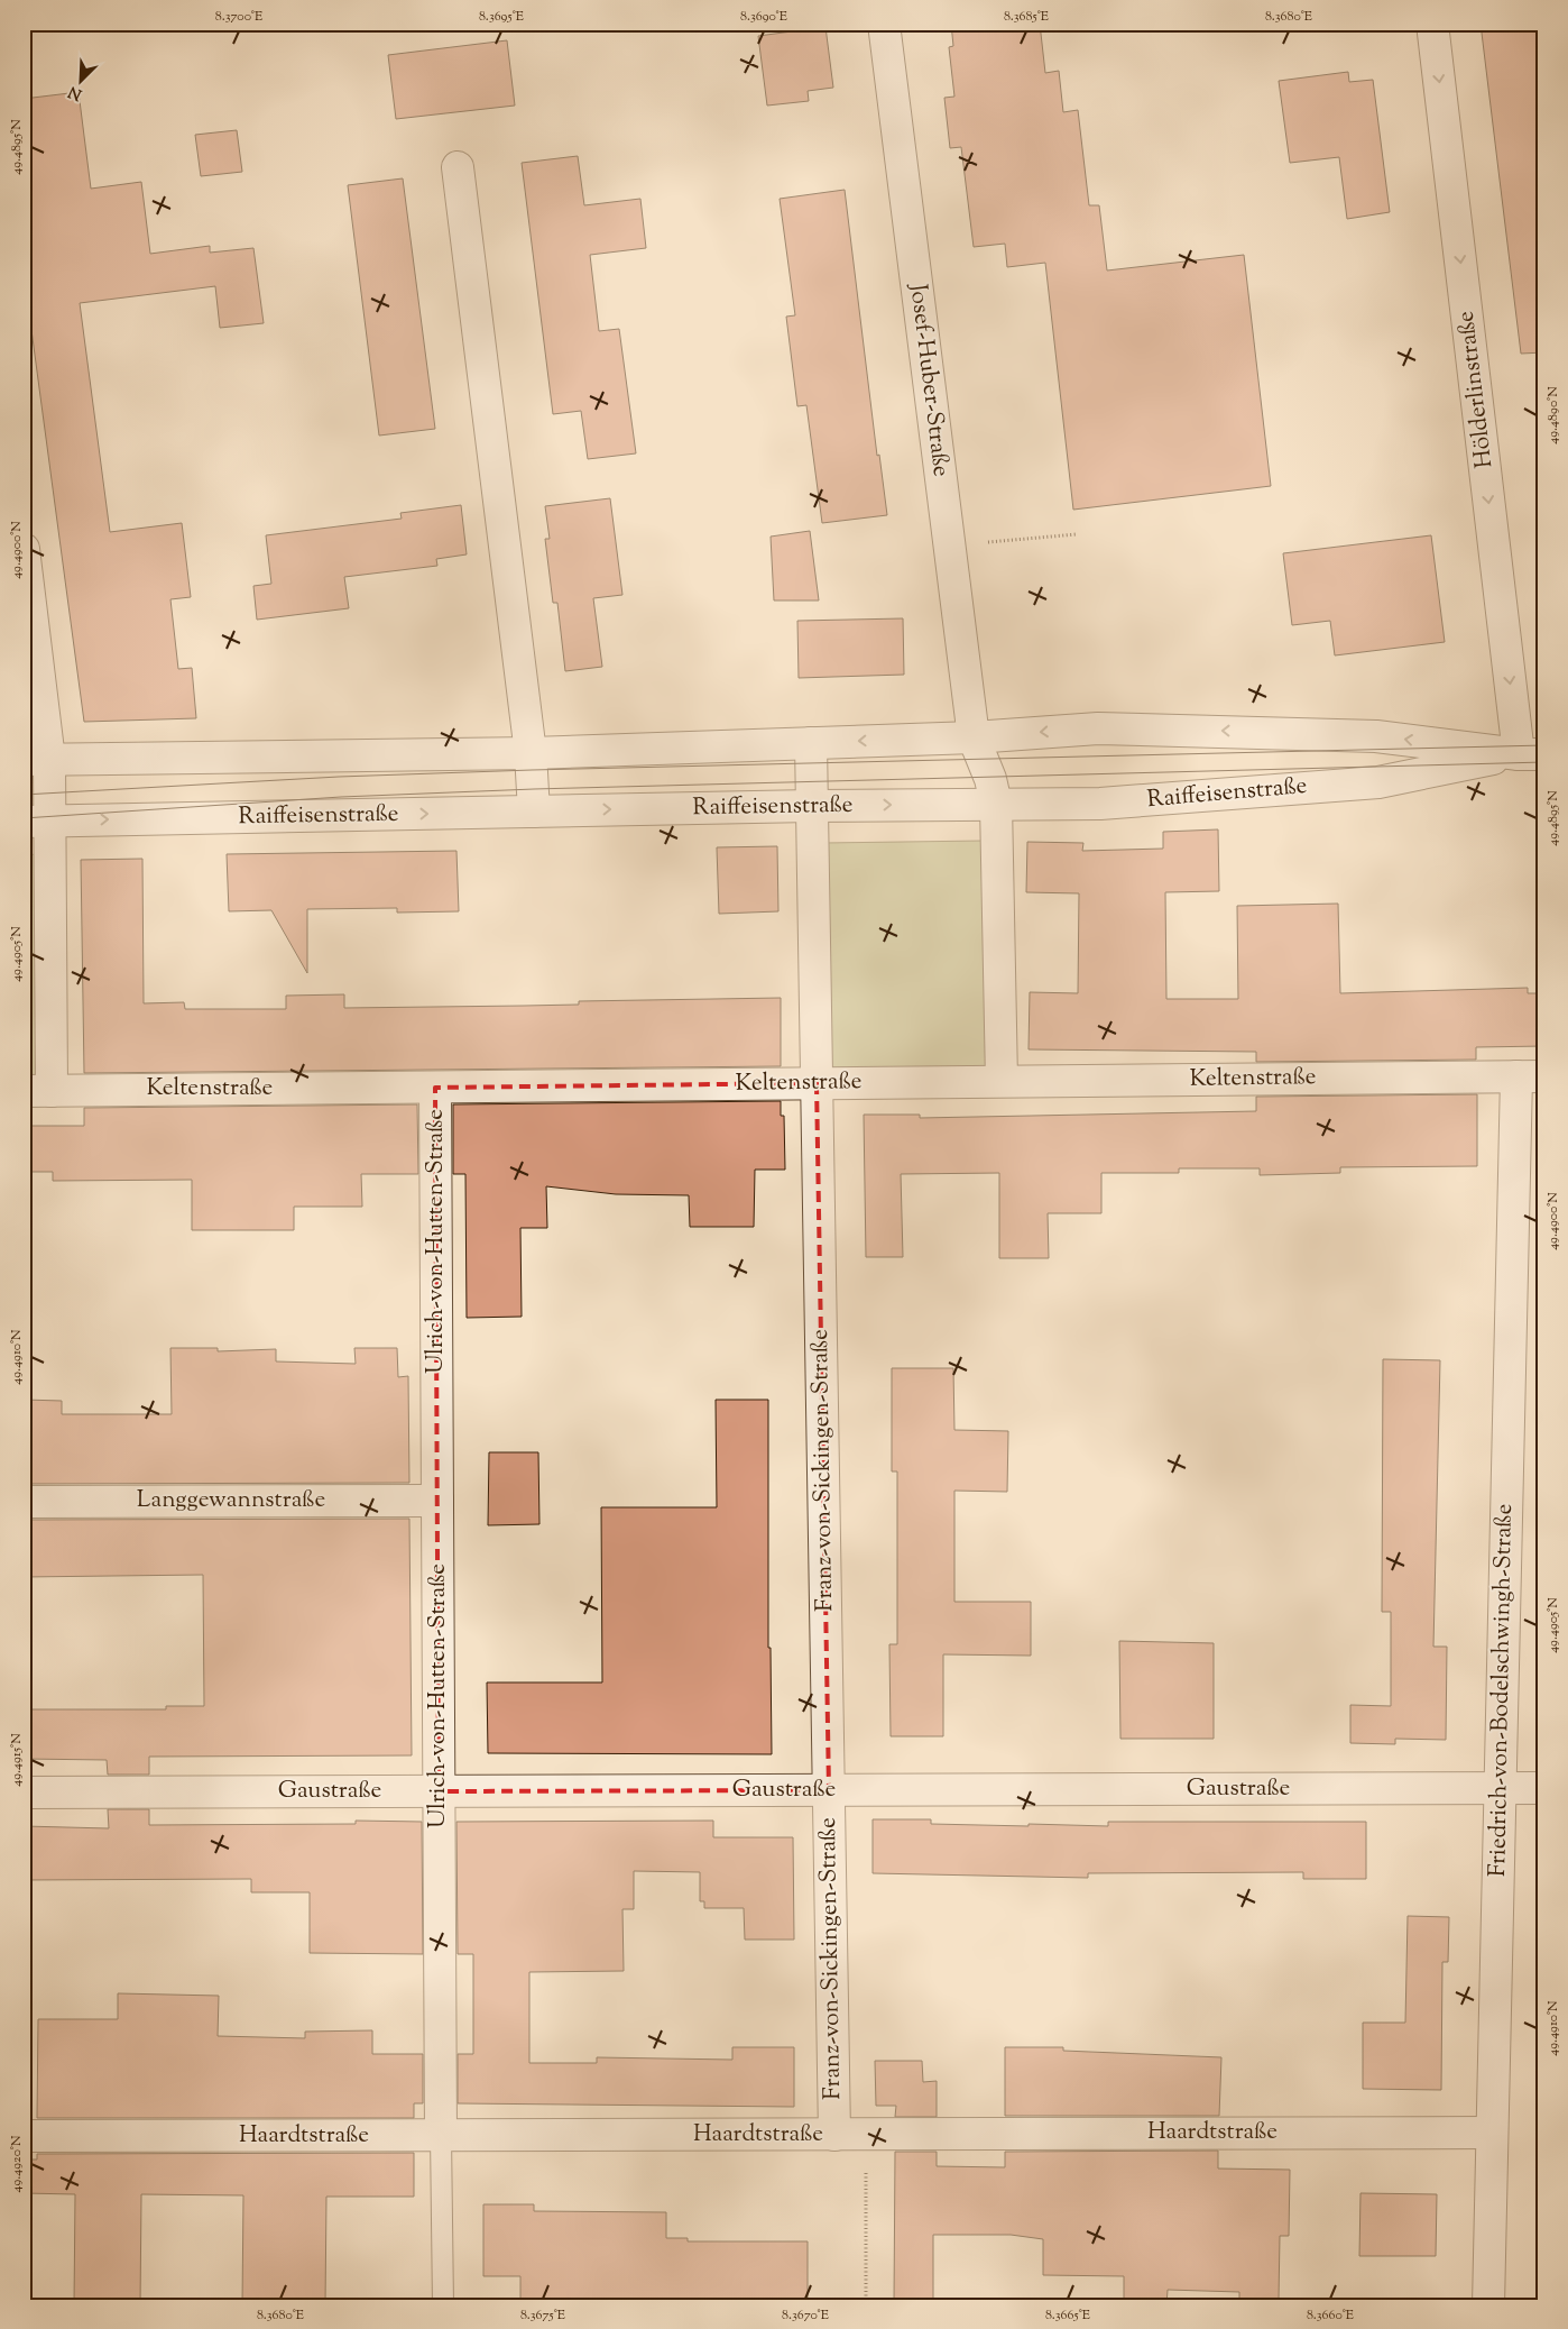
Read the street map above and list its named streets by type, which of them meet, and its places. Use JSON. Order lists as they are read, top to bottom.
{
  "streets": {
    "street": [
      "Josef-Huber-Straße",
      "Hölderlinstraße",
      "Raiffeisenstraße",
      "Keltenstraße",
      "Ulrich-von-Hutten-Straße",
      "Franz-von-Sickingen-Straße",
      "Langgewannstraße",
      "Friedrich-von-Bodelschwingh-Straße",
      "Gaustraße",
      "Haardtstraße"
    ]
  },
  "crossings": [
    ["Josef-Huber-Straße", "Raiffeisenstraße"],
    ["Josef-Huber-Straße", "Keltenstraße"],
    ["Hölderlinstraße", "Raiffeisenstraße"],
    ["Raiffeisenstraße", "Keltenstraße"],
    ["Raiffeisenstraße", "Franz-von-Sickingen-Straße"],
    ["Keltenstraße", "Ulrich-von-Hutten-Straße"],
    ["Keltenstraße", "Franz-von-Sickingen-Straße"],
    ["Keltenstraße", "Friedrich-von-Bodelschwingh-Straße"],
    ["Ulrich-von-Hutten-Straße", "Langgewannstraße"],
    ["Ulrich-von-Hutten-Straße", "Gaustraße"],
    ["Ulrich-von-Hutten-Straße", "Haardtstraße"],
    ["Franz-von-Sickingen-Straße", "Gaustraße"],
    ["Franz-von-Sickingen-Straße", "Haardtstraße"],
    ["Friedrich-von-Bodelschwingh-Straße", "Gaustraße"],
    ["Friedrich-von-Bodelschwingh-Straße", "Haardtstraße"]
  ],
  "one_way": ["Hölderlinstraße"],
  "north": "bottom left",
  "coordinates": [
    "8.3700°E",
    "8.3695°E",
    "8.3690°E",
    "8.3685°E",
    "8.3680°E",
    "49.4895°N",
    "49.4890°N",
    "49.4900°N",
    "49.4905°N",
    "49.4910°N",
    "49.4915°N",
    "49.4920°N",
    "8.3675°E",
    "8.3670°E",
    "8.3665°E",
    "8.3660°E"
  ]
}
